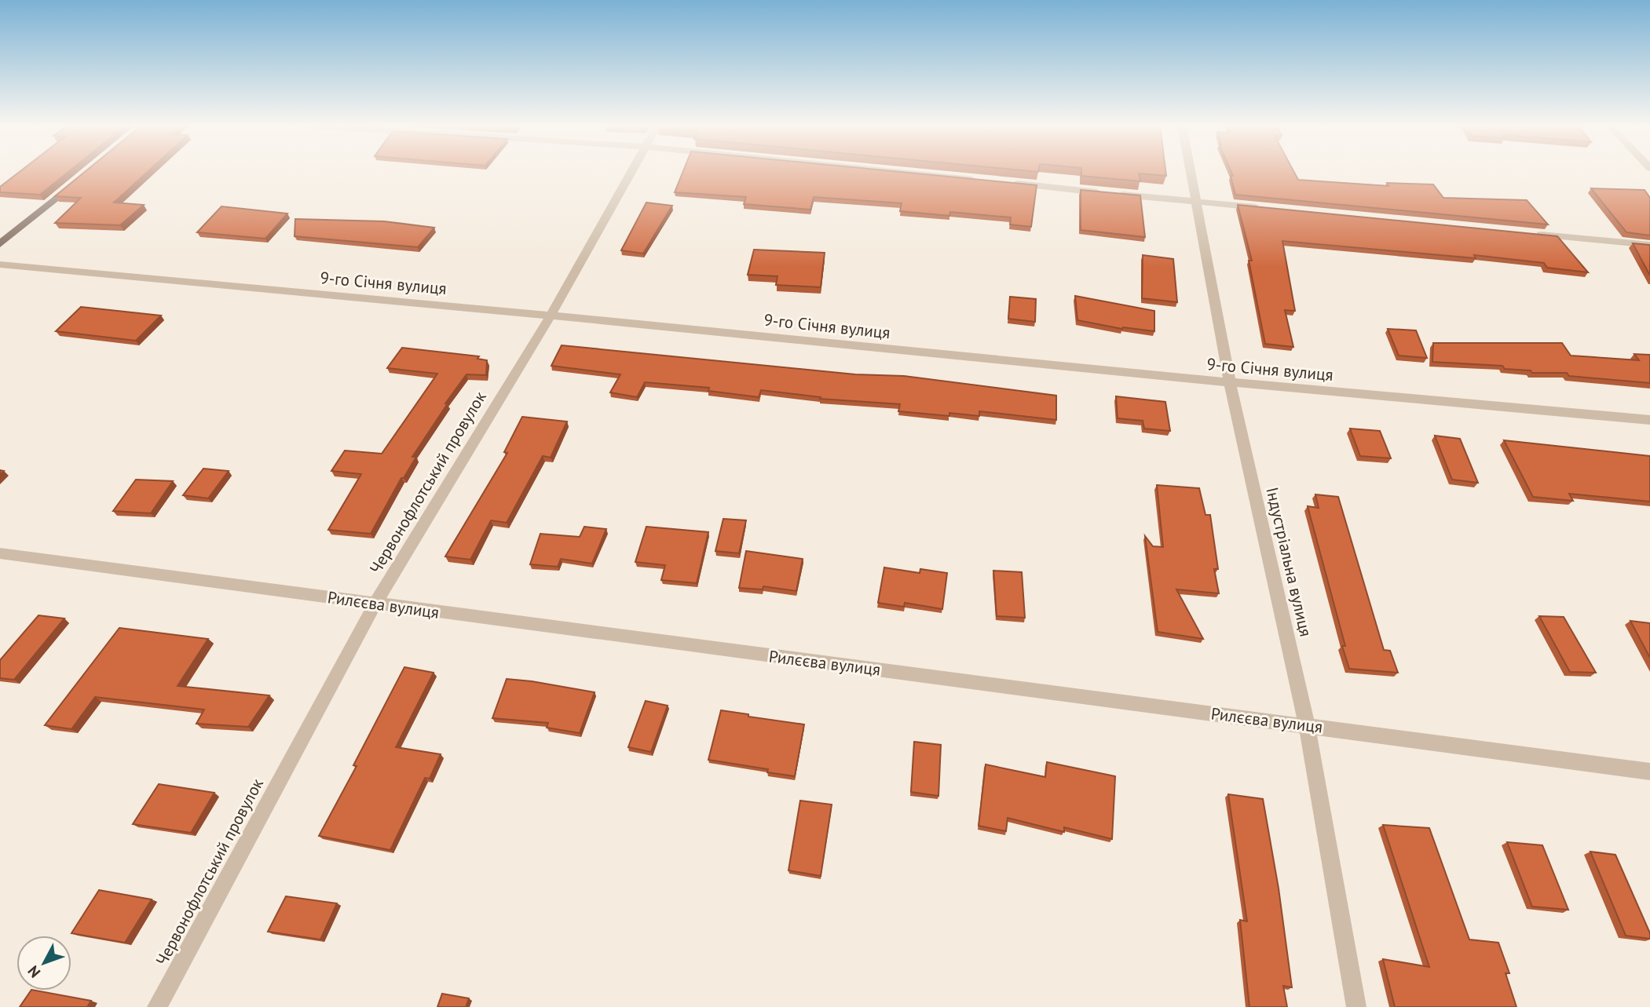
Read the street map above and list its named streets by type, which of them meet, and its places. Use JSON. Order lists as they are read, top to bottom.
{
  "streets": {
    "street": [
      "9-го Січня вулиця",
      "Червонофлотський провулок",
      "Індустріальна вулиця",
      "Рилєєва вулиця"
    ]
  },
  "crossings": [
    ["9-го Січня вулиця", "Червонофлотський провулок"],
    ["9-го Січня вулиця", "Індустріальна вулиця"],
    ["Червонофлотський провулок", "Рилєєва вулиця"],
    ["Індустріальна вулиця", "Рилєєва вулиця"]
  ],
  "north": "bottom left"
}
